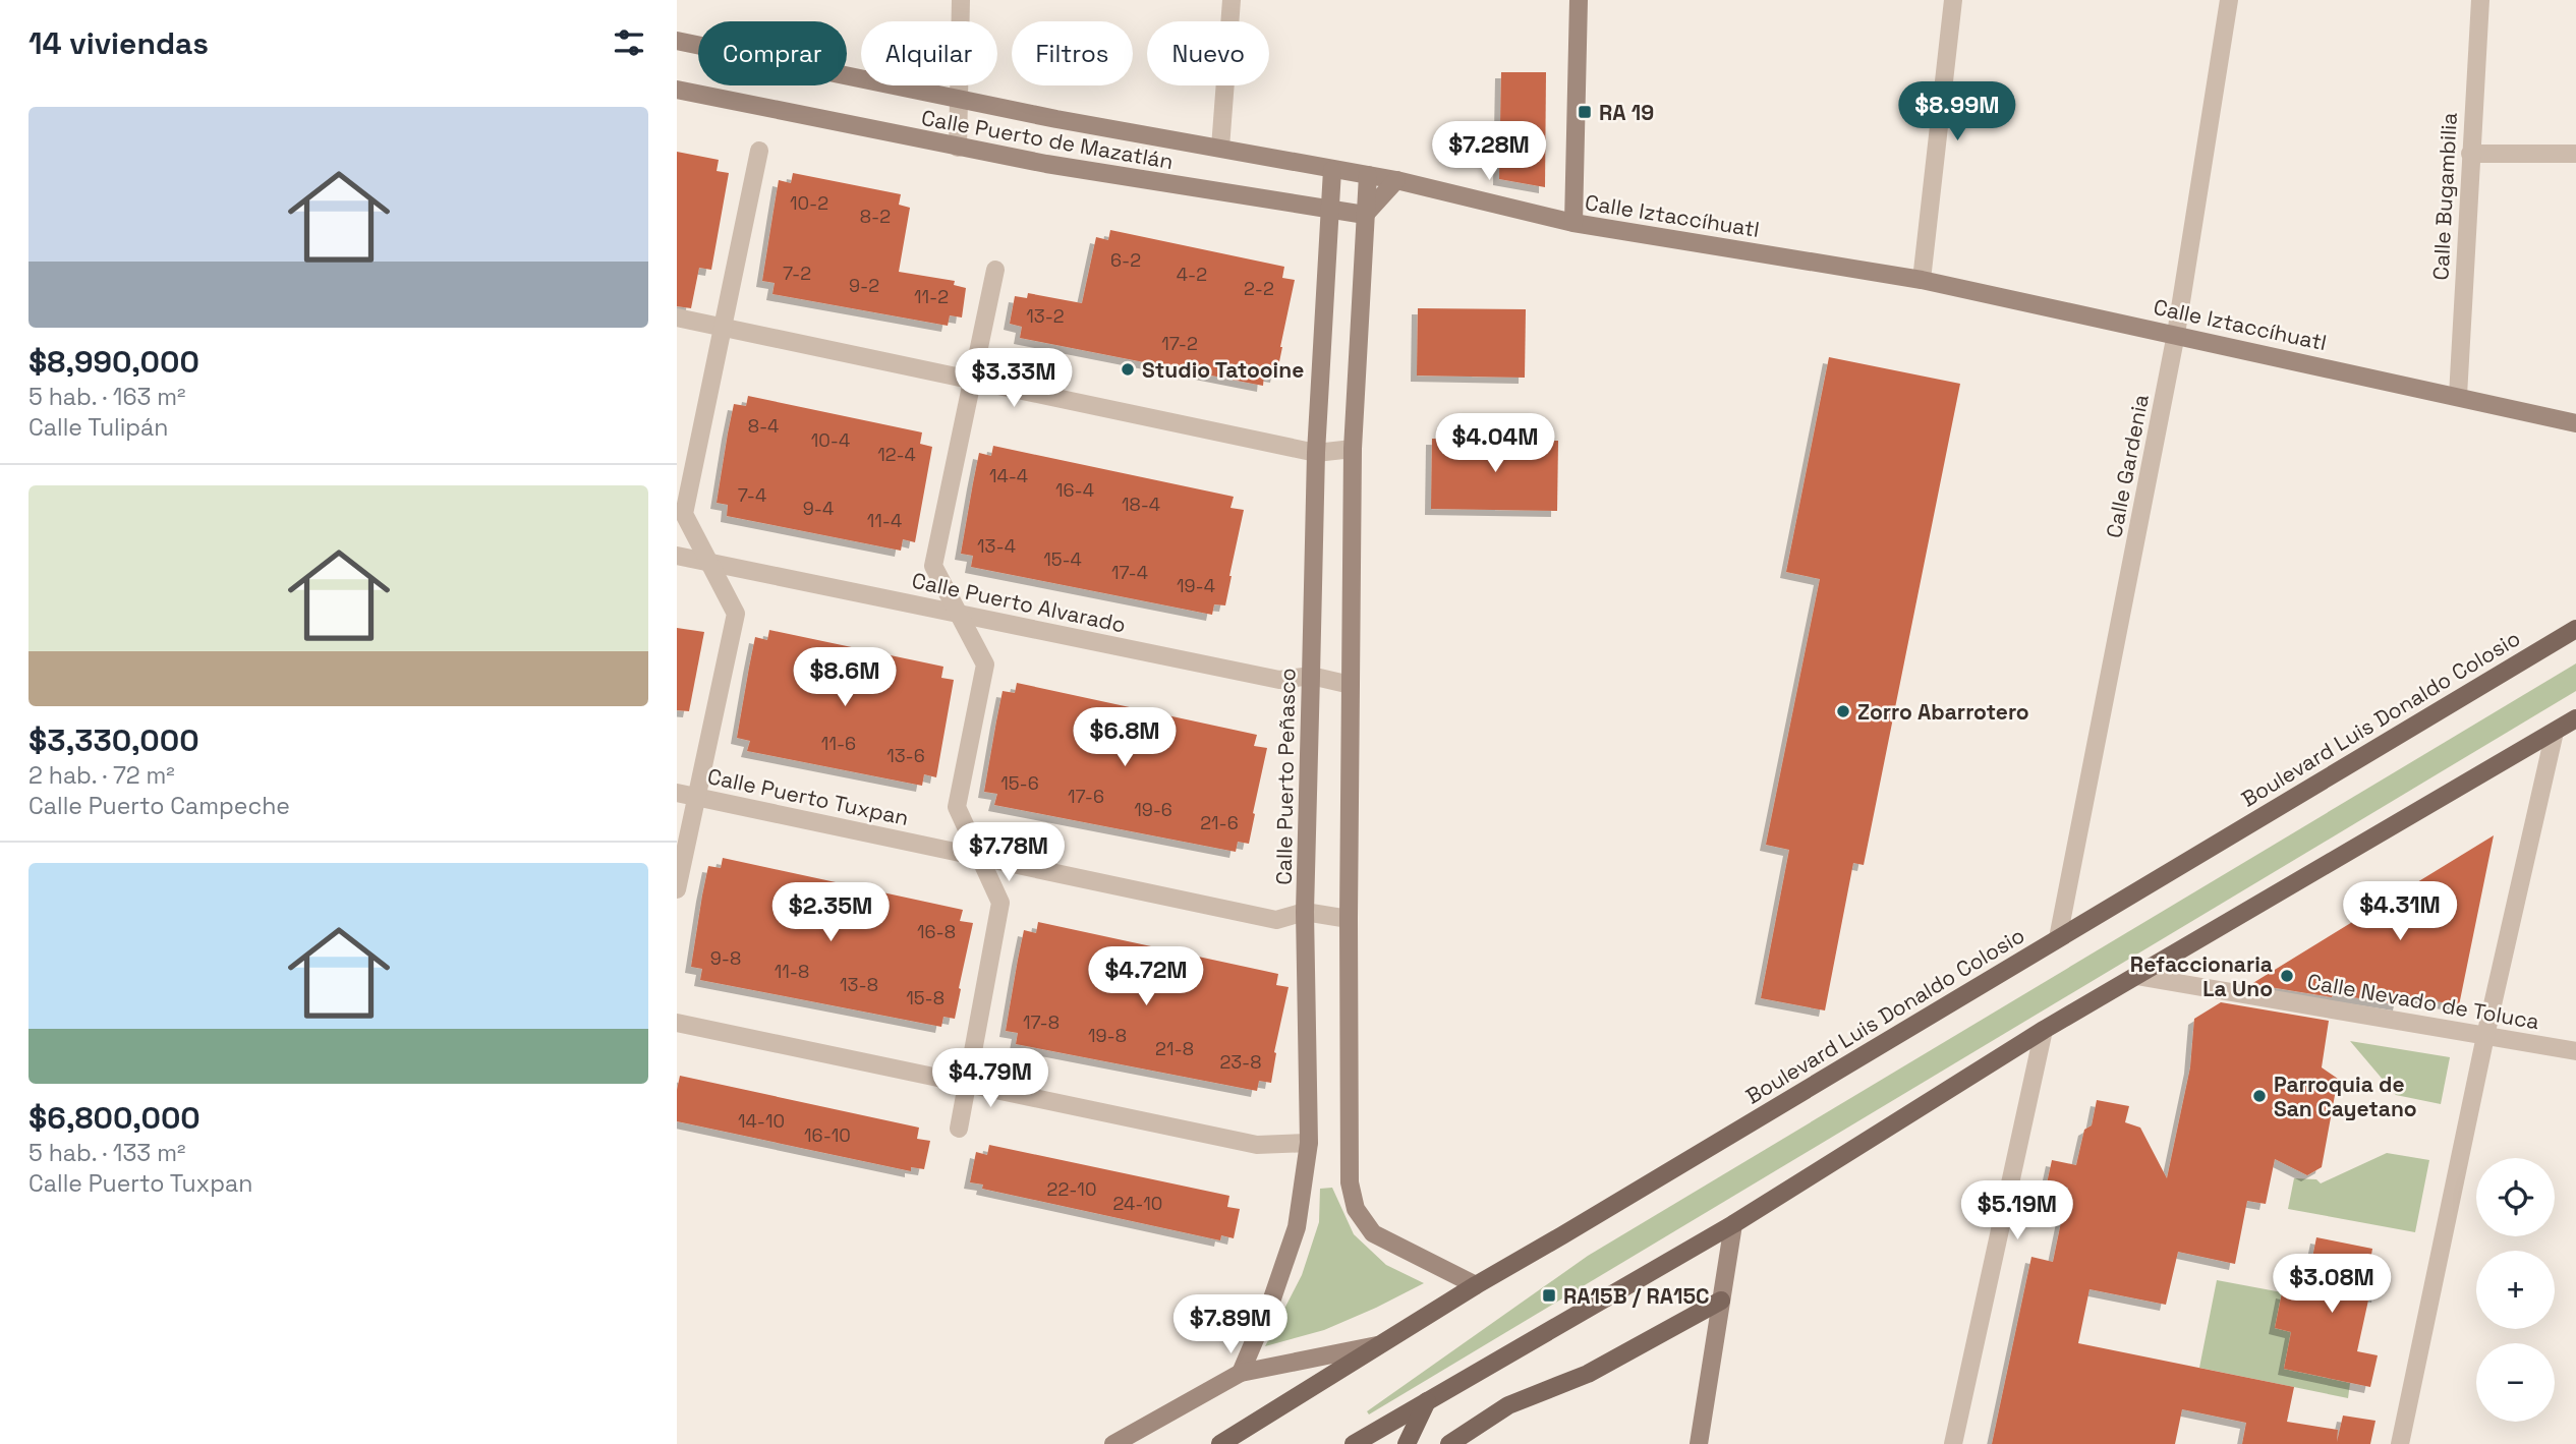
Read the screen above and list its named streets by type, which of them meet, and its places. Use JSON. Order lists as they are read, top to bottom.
{
  "streets": {
    "main road": ["Boulevard Luis Donaldo Colosio"],
    "street": [
      "Calle Puerto de Mazatlán",
      "Calle Bugambilia",
      "Calle Iztaccíhuatl",
      "Calle Gardenia",
      "Calle Puerto Alvarado",
      "Calle Puerto Peñasco",
      "Calle Puerto Tuxpan",
      "Calle Nevado de Toluca"
    ]
  },
  "crossings": [
    ["Calle Puerto de Mazatlán", "Calle Puerto Peñasco"],
    ["Calle Bugambilia", "Calle Iztaccíhuatl"],
    ["Calle Iztaccíhuatl", "Calle Gardenia"],
    ["Calle Iztaccíhuatl", "Calle Puerto Peñasco"],
    ["Calle Gardenia", "Boulevard Luis Donaldo Colosio"],
    ["Calle Puerto Alvarado", "Calle Puerto Peñasco"],
    ["Calle Puerto Peñasco", "Calle Puerto Tuxpan"]
  ],
  "places": {
    "transit": ["RA 19", "RA15B / RA15C"],
    "other": [
      "Studio Tatooine",
      "Zorro Abarrotero",
      "Refaccionaria La Uno",
      "Parroquia de San Cayetano"
    ]
  },
  "house_numbers": [
    "10-2",
    "8-2",
    "6-2",
    "7-2",
    "4-2",
    "9-2",
    "2-2",
    "11-2",
    "13-2",
    "17-2",
    "8-4",
    "10-4",
    "12-4",
    "14-4",
    "16-4",
    "7-4",
    "18-4",
    "9-4",
    "11-4",
    "13-4",
    "15-4",
    "17-4",
    "19-4",
    "11-6",
    "13-6",
    "15-6",
    "17-6",
    "19-6",
    "21-6",
    "16-8",
    "9-8",
    "11-8",
    "13-8",
    "15-8",
    "17-8",
    "19-8",
    "21-8",
    "23-8",
    "14-10",
    "16-10",
    "22-10",
    "24-10"
  ],
  "page": {
    "heading": "14 viviendas",
    "chip": [
      "Comprar",
      "Alquilar",
      "Filtros",
      "Nuevo"
    ],
    "price": [
      "$8.99M",
      "$7.28M",
      "$3.33M",
      "$4.04M",
      "$8.6M",
      "$6.8M",
      "$7.78M",
      "$4.31M",
      "$2.35M",
      "$4.72M",
      "$4.79M",
      "$5.19M",
      "$3.08M",
      "$7.89M"
    ],
    "list": [
      {
        "name": "$8,990,000",
        "note": "5 hab. · 163 m² · Calle Tulipán"
      },
      {
        "name": "$3,330,000",
        "note": "2 hab. · 72 m² · Calle Puerto Campeche"
      },
      {
        "name": "$6,800,000",
        "note": "5 hab. · 133 m² · Calle Puerto Tuxpan"
      }
    ],
    "map_buttons": ["+", "−"]
  }
}
